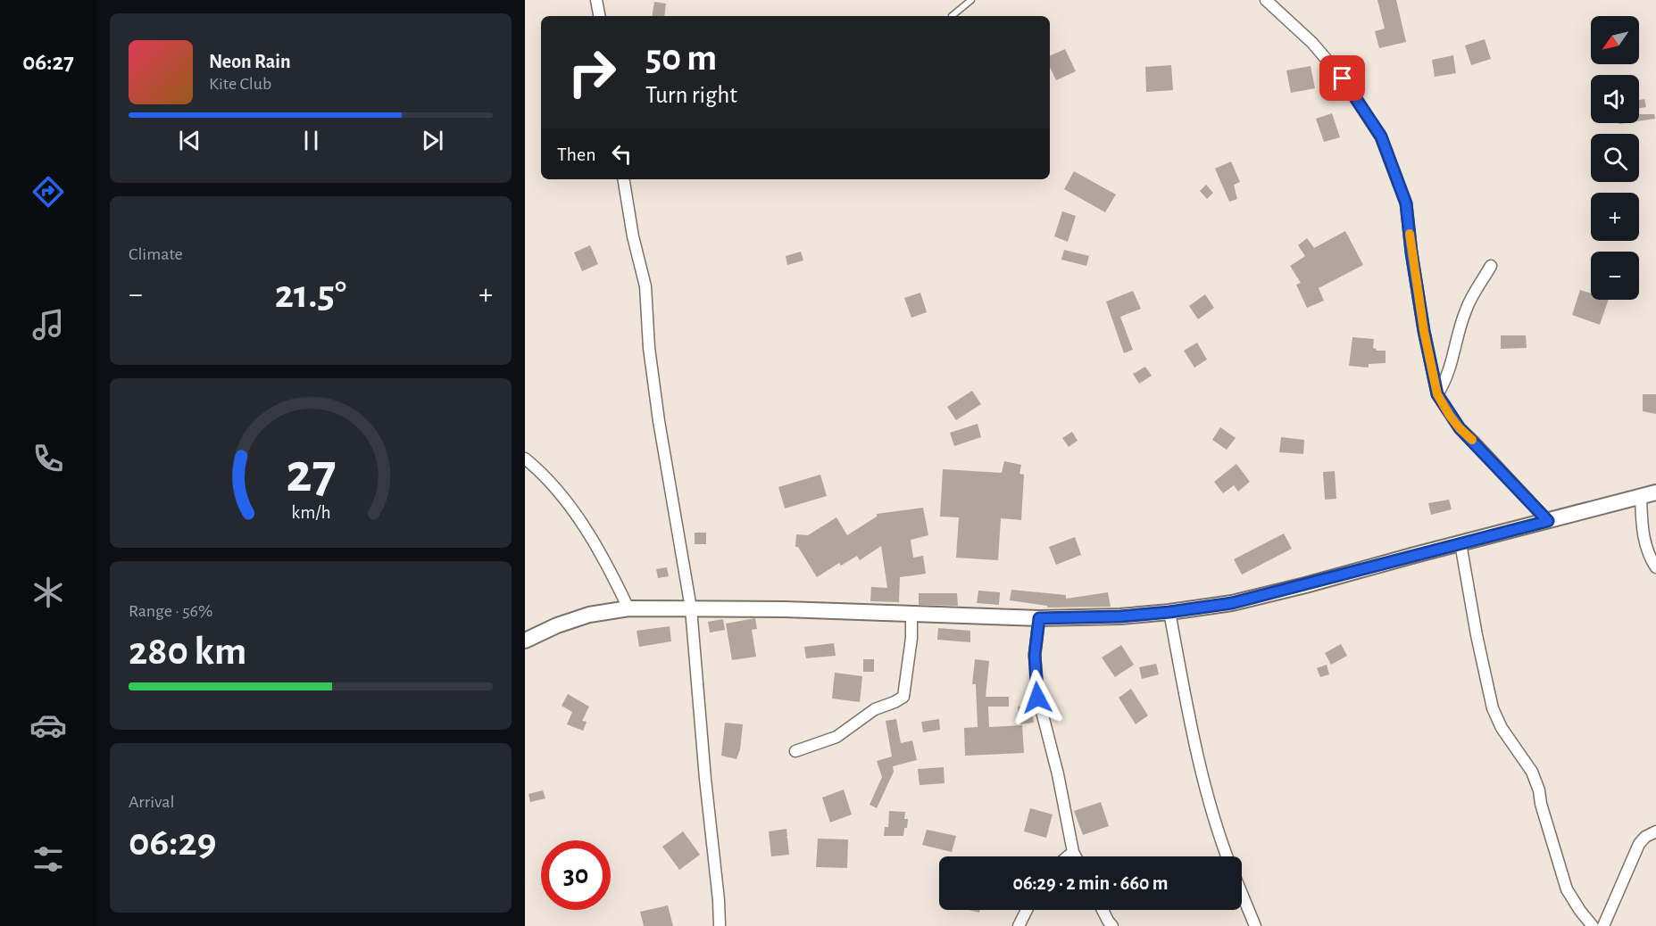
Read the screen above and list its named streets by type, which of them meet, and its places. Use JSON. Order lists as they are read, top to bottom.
{
  "north": "bottom left",
  "page": {
    "tabs": "06:27",
    "map_buttons": ["+", "−"],
    "turn": ["50 m", "Turn right"],
    "song": ["Neon Rain", "Kite Club"],
    "then": "Then",
    "tile": [
      "Climate",
      ["Range · 56%", "280 km"],
      ["Arrival", "06:29"]
    ],
    "heat": ["−", "21.5°", "+"],
    "limit": "30",
    "trip": "06:29 · 2 min · 660 m",
    "gauge": ["27", "km/h"]
  }
}
